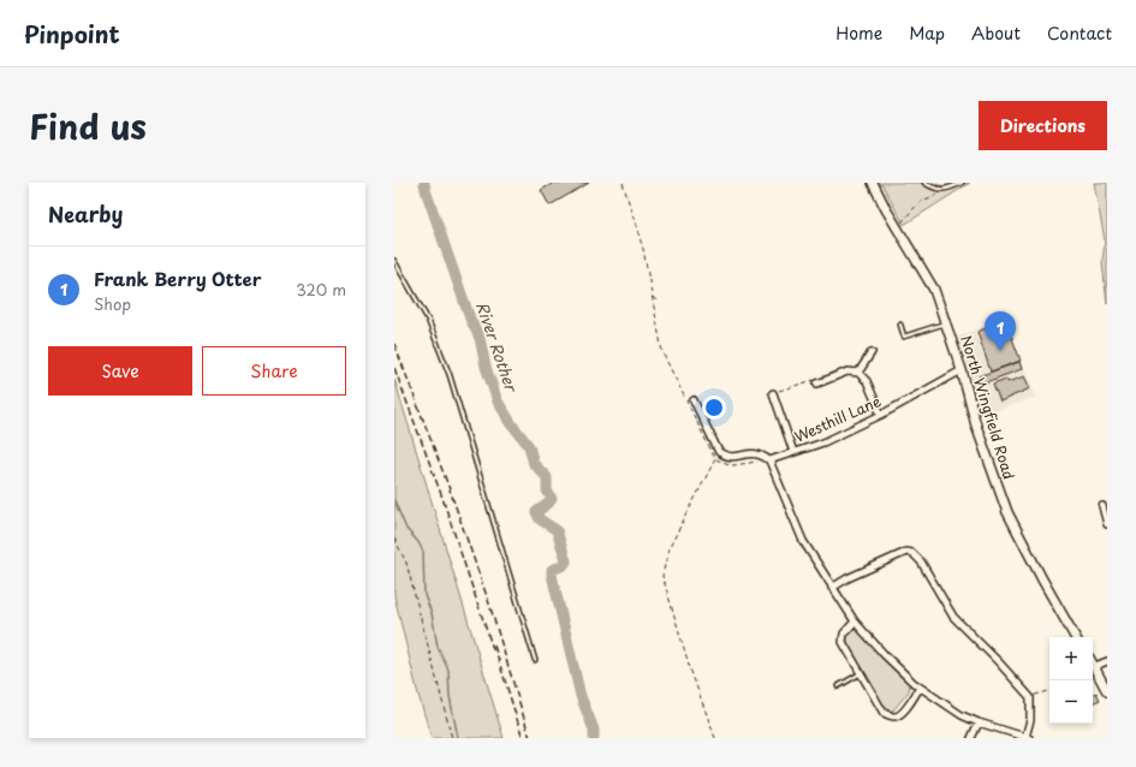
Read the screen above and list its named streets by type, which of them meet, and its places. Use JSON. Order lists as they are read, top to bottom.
{
  "streets": {
    "main road": ["North Wingfield Road"],
    "street": ["Westhill Lane"]
  },
  "crossings": [
    ["North Wingfield Road", "Westhill Lane"]
  ],
  "water": ["River Rother"],
  "page": {
    "header": "Pinpoint",
    "nav": [
      "Home",
      "Map",
      "About",
      "Contact"
    ],
    "title": "Find us",
    "buttons": [
      "Directions",
      ["Save", "Share"]
    ],
    "heading": "Nearby",
    "list": [
      {
        "mark": "1",
        "name": "Frank Berry Otter",
        "note": "Shop",
        "value": "320 m"
      }
    ],
    "pins": "1",
    "map_buttons": ["+", "−"]
  }
}
